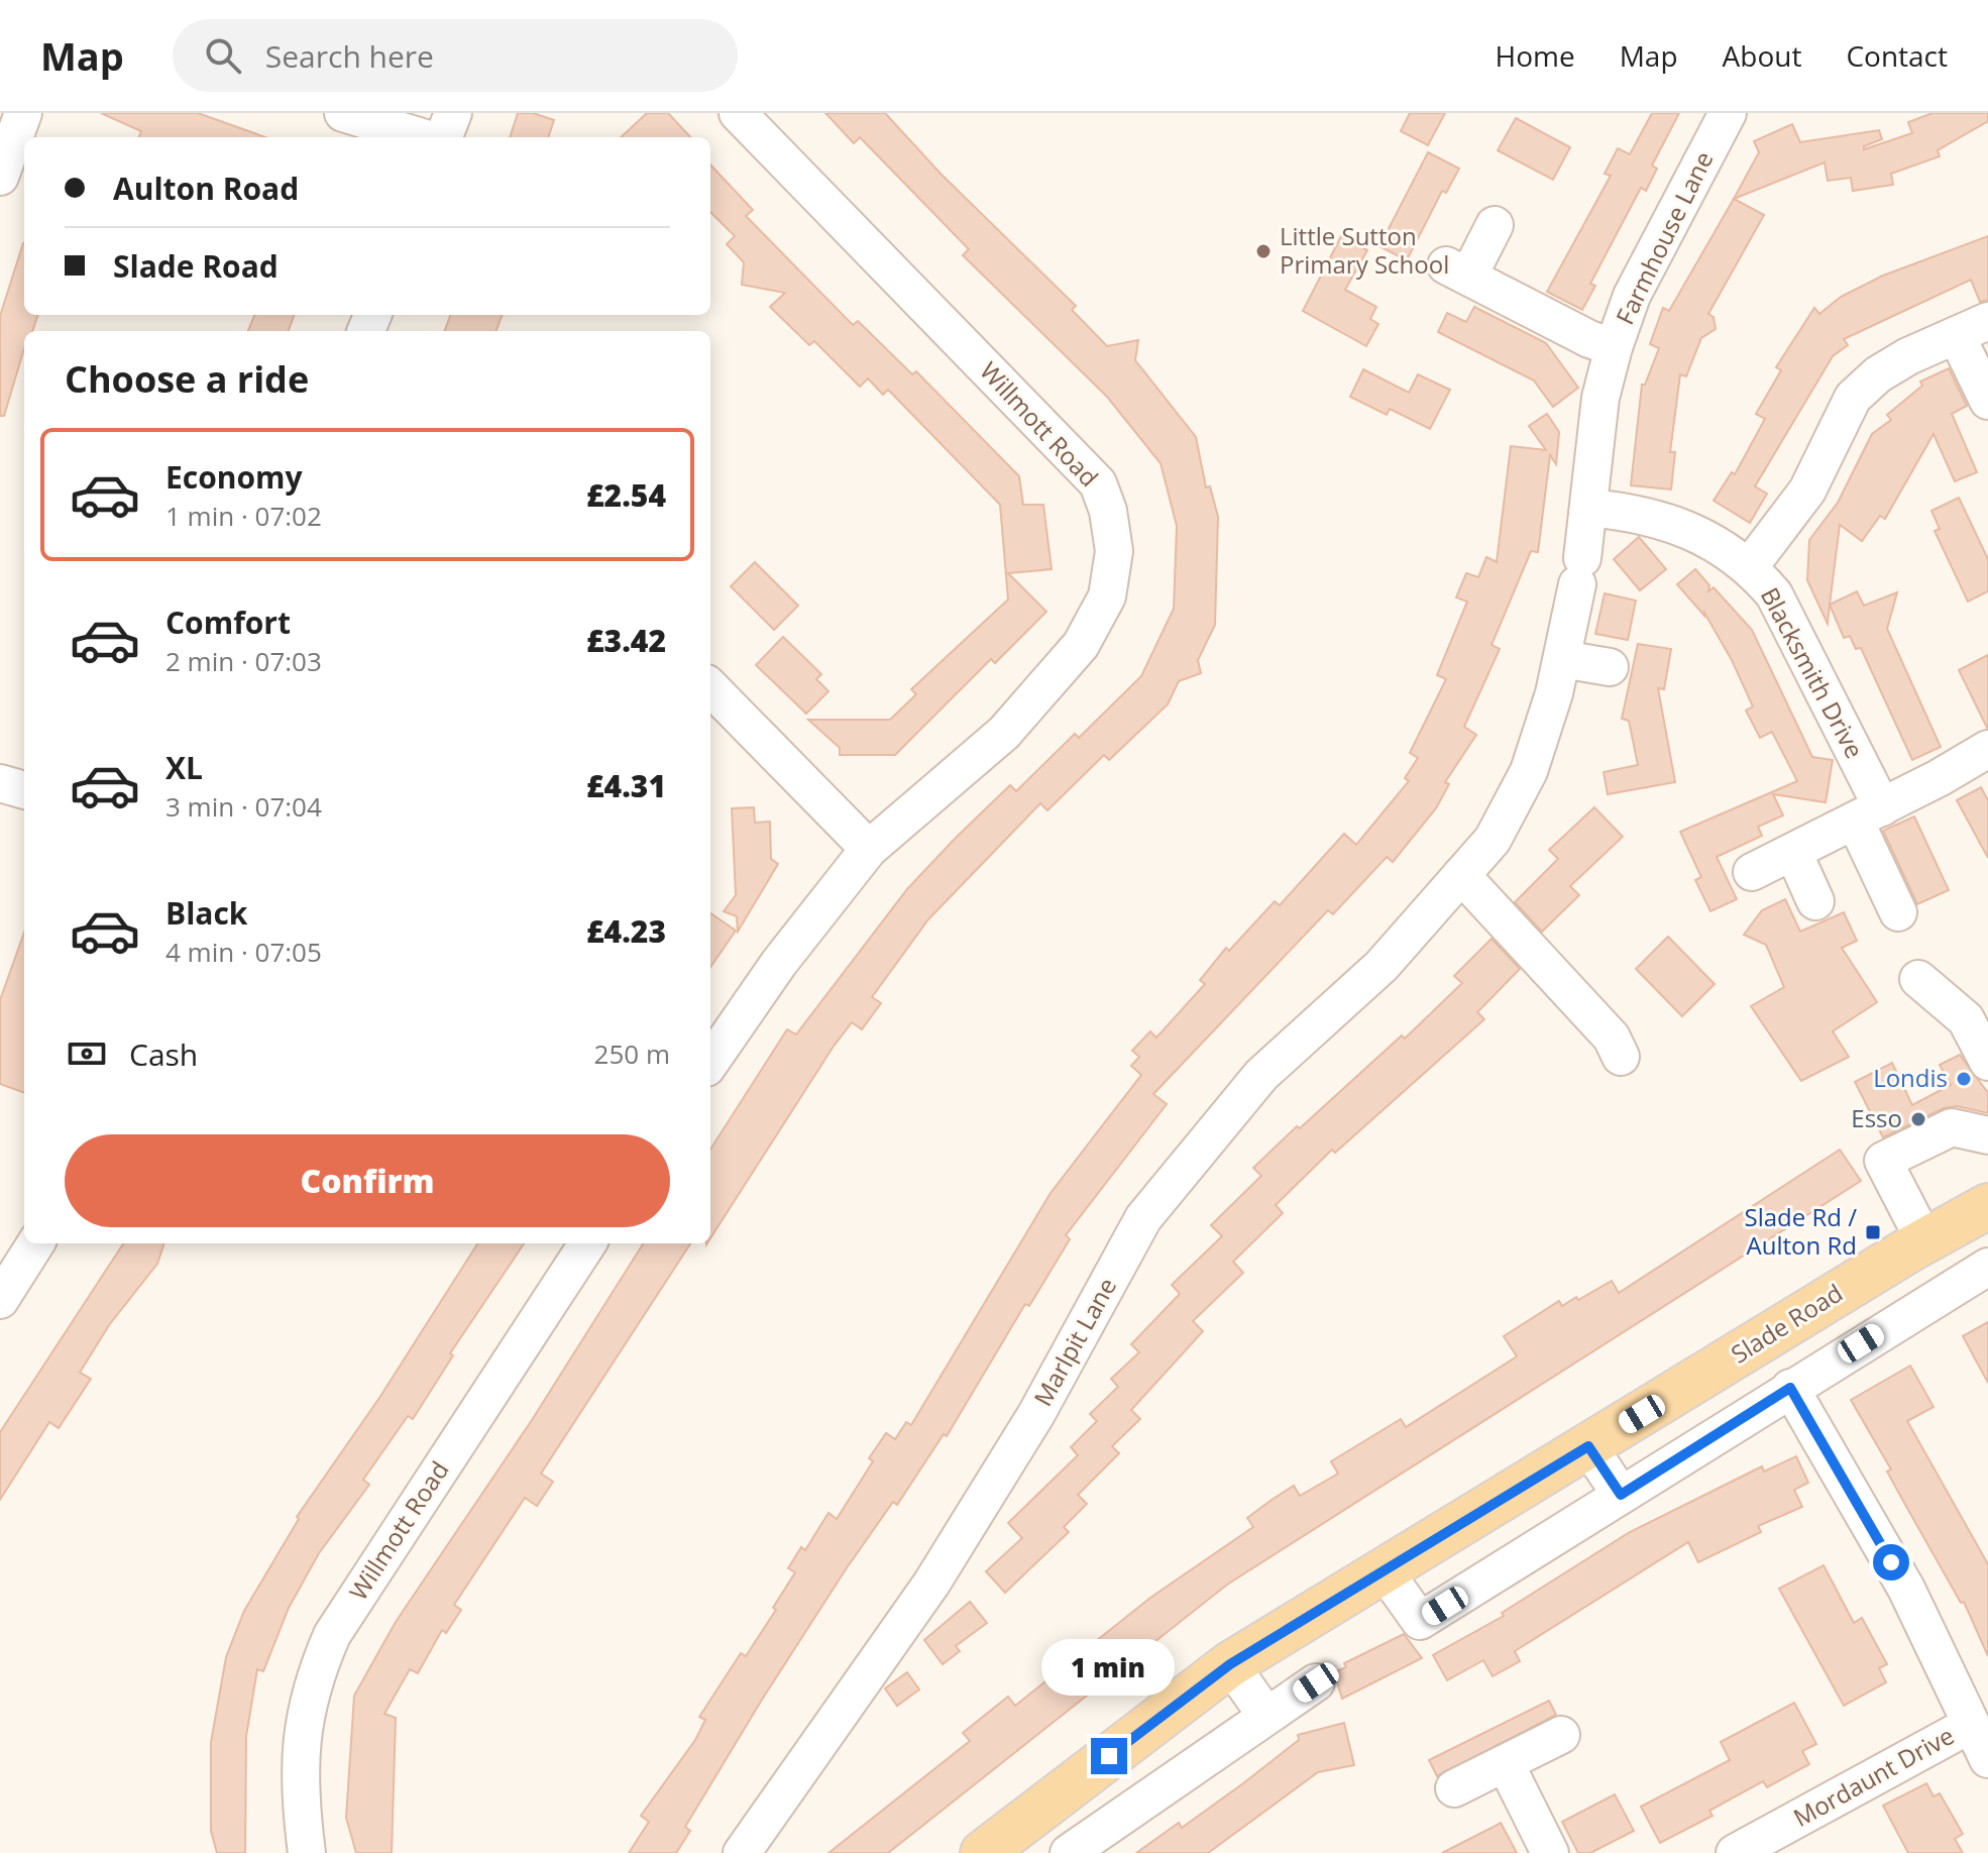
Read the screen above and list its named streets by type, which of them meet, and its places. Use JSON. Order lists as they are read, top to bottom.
{
  "streets": {
    "main road": ["Slade Road"],
    "street": [
      "Farmhouse Lane",
      "Willmott Road",
      "Blacksmith Drive",
      "Marlpit Lane",
      "Mordaunt Drive"
    ]
  },
  "crossings": [
    ["Farmhouse Lane", "Blacksmith Drive"],
    ["Farmhouse Lane", "Marlpit Lane"]
  ],
  "places": {
    "other": ["Little Sutton Primary School", "Londis", "Esso"],
    "transit": ["Slade Rd / Aulton Rd"]
  },
  "page": {
    "header": "Map",
    "search": "Search here",
    "nav": [
      "Home",
      "Map",
      "About",
      "Contact"
    ],
    "banner": ["Aulton Road", "Slade Road"],
    "heading": "Choose a ride",
    "list": [
      {
        "name": "Economy",
        "note": "1 min · 07:02",
        "value": "£2.54"
      },
      {
        "name": "Comfort",
        "note": "2 min · 07:03",
        "value": "£3.42"
      },
      {
        "name": "XL",
        "note": "3 min · 07:04",
        "value": "£4.31"
      },
      {
        "name": "Black",
        "note": "4 min · 07:05",
        "value": "£4.23"
      }
    ],
    "pay": ["Cash", "250 m"],
    "buttons": "Confirm",
    "bubble": "1 min"
  }
}
